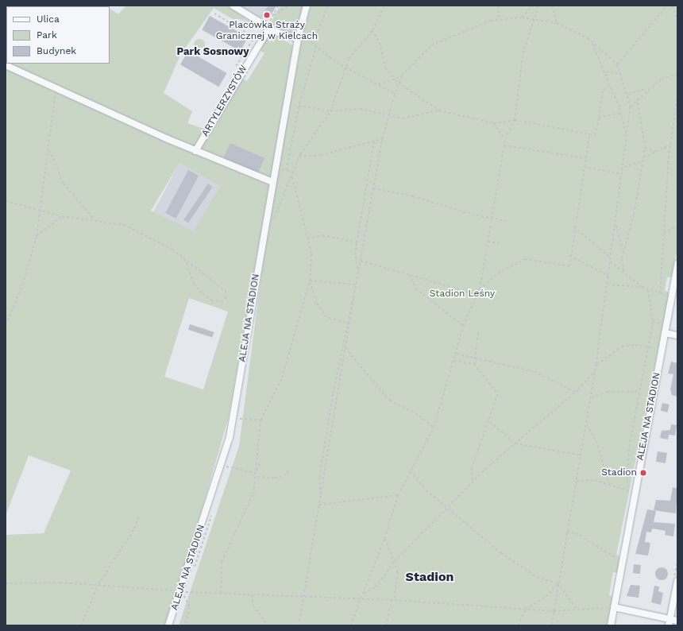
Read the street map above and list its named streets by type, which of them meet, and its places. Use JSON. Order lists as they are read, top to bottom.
{
  "streets": {
    "street": ["ARTYLERZYSTÓW", "ALEJA NA STADION"]
  },
  "districts": ["Park Sosnowy", "Stadion"],
  "parks": ["Stadion Leśny"],
  "places": ["Placówka Straży Granicznej w Kielcach", "Stadion"],
  "legend": ["Ulica", "Park", "Budynek"]
}
